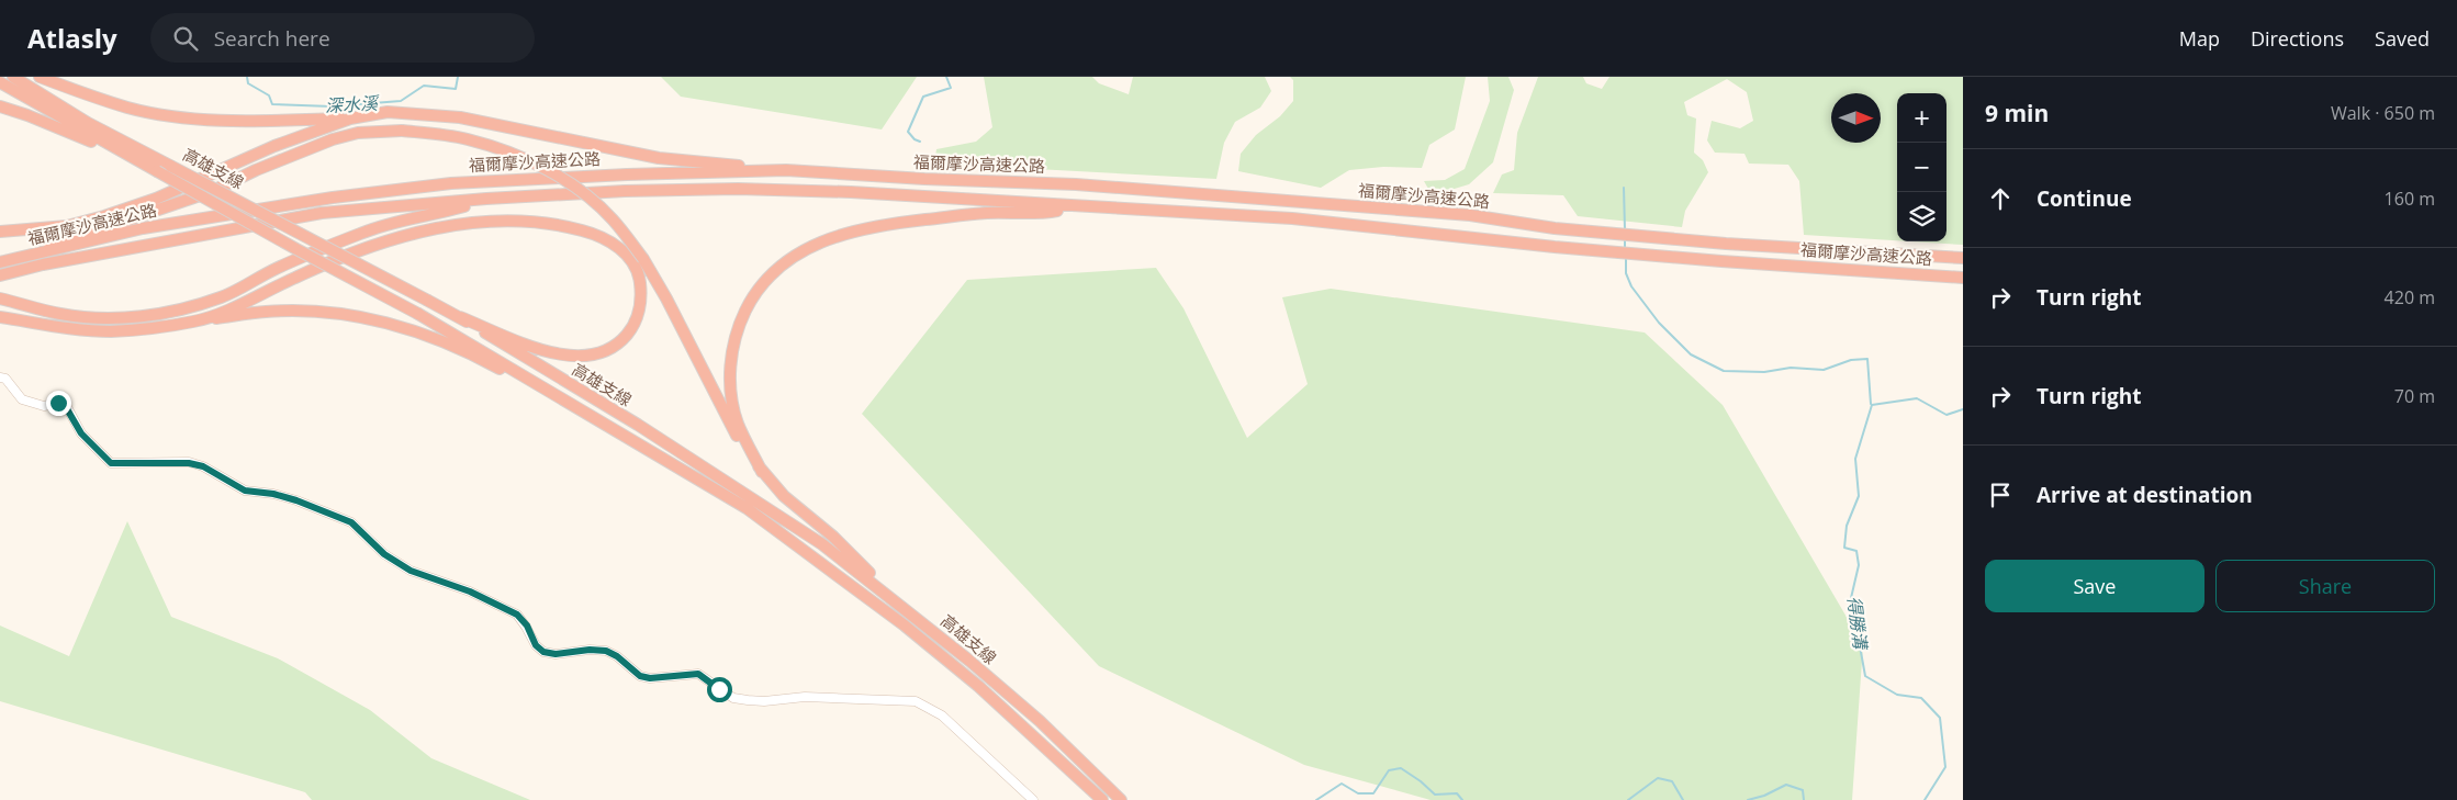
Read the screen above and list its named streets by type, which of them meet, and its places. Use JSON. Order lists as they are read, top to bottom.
{
  "streets": {
    "highway": ["福爾摩沙高速公路", "高雄支線"]
  },
  "water": ["深水溪", "得勝溝"],
  "north": "right",
  "page": {
    "header": "Atlasly",
    "search": "Search here",
    "nav": ["Map", "Directions", "Saved"],
    "heading": ["9 min", "Walk · 650 m"],
    "map_buttons": ["+", "−"],
    "list": [
      ["Continue", "160 m"],
      ["Turn right", "420 m"],
      ["Turn right", "70 m"],
      "Arrive at destination"
    ],
    "buttons": ["Save", "Share"]
  }
}
